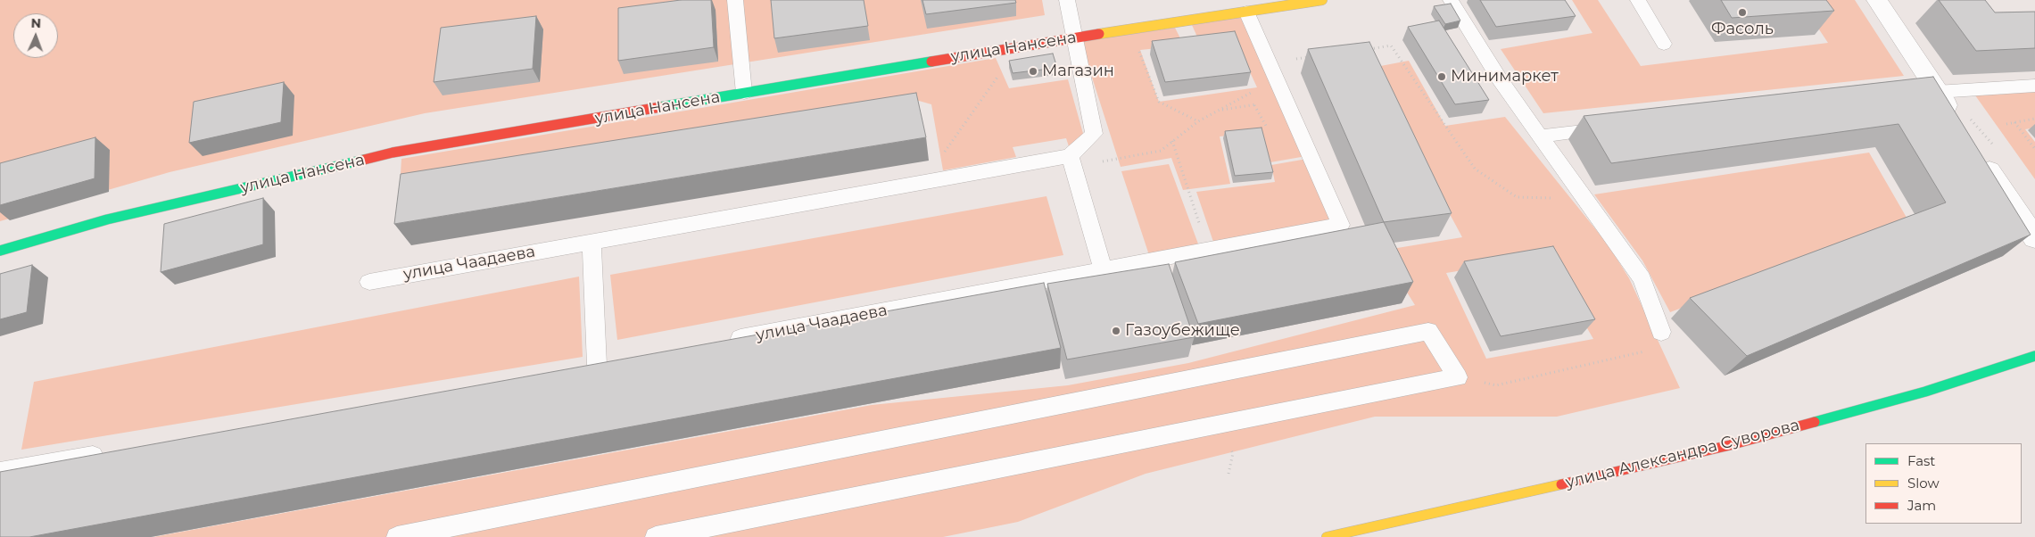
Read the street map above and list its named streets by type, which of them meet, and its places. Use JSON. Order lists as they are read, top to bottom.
{
  "streets": {
    "street": ["улица Нансена", "улица Александра Суворова"],
    "lane": ["улица Чаадаева"]
  },
  "places": [
    "Фасоль",
    "Магазин",
    "Минимаркет",
    "Газоубежище"
  ],
  "legend": ["Fast", "Slow", "Jam"],
  "north": "top"
}
